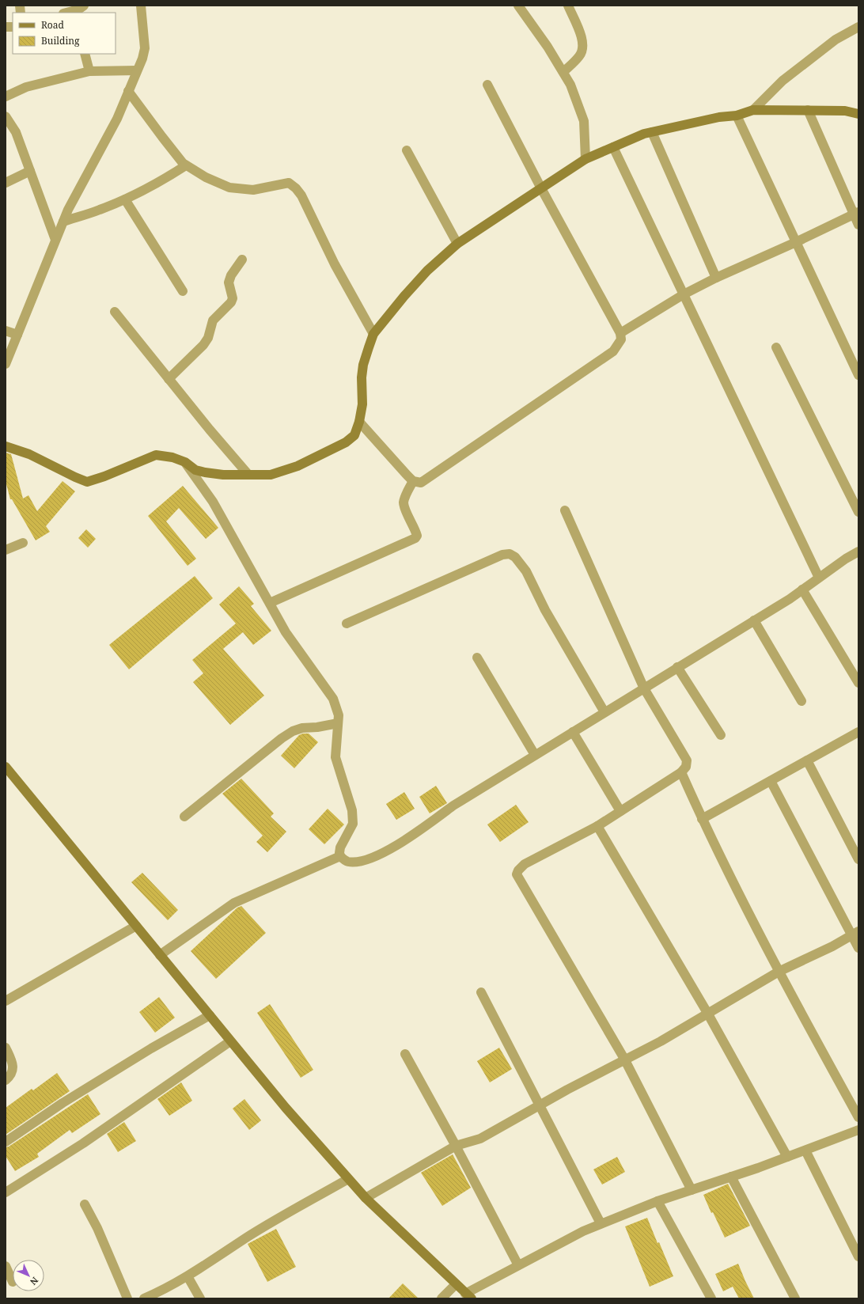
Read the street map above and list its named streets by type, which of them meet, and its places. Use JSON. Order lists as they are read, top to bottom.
{
  "legend": ["Road", "Building"],
  "north": "bottom right"
}
